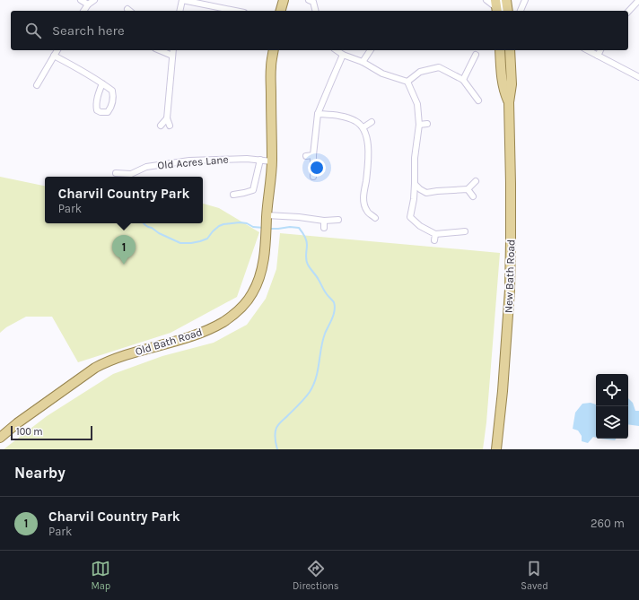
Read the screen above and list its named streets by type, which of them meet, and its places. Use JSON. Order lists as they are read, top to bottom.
{
  "streets": {
    "main road": ["New Bath Road", "Old Bath Road"],
    "street": ["Old Acres Lane"]
  },
  "crossings": [
    ["Old Acres Lane", "Old Bath Road"]
  ],
  "scale_bar": "100 m",
  "page": {
    "search": "Search here",
    "popup": ["Charvil Country Park", "Park"],
    "pins": "1",
    "scale": "100 m",
    "heading": "Nearby",
    "list": [
      {
        "mark": "1",
        "name": "Charvil Country Park",
        "note": "Park",
        "value": "260 m"
      }
    ],
    "nav": ["Map", "Directions", "Saved"]
  }
}
